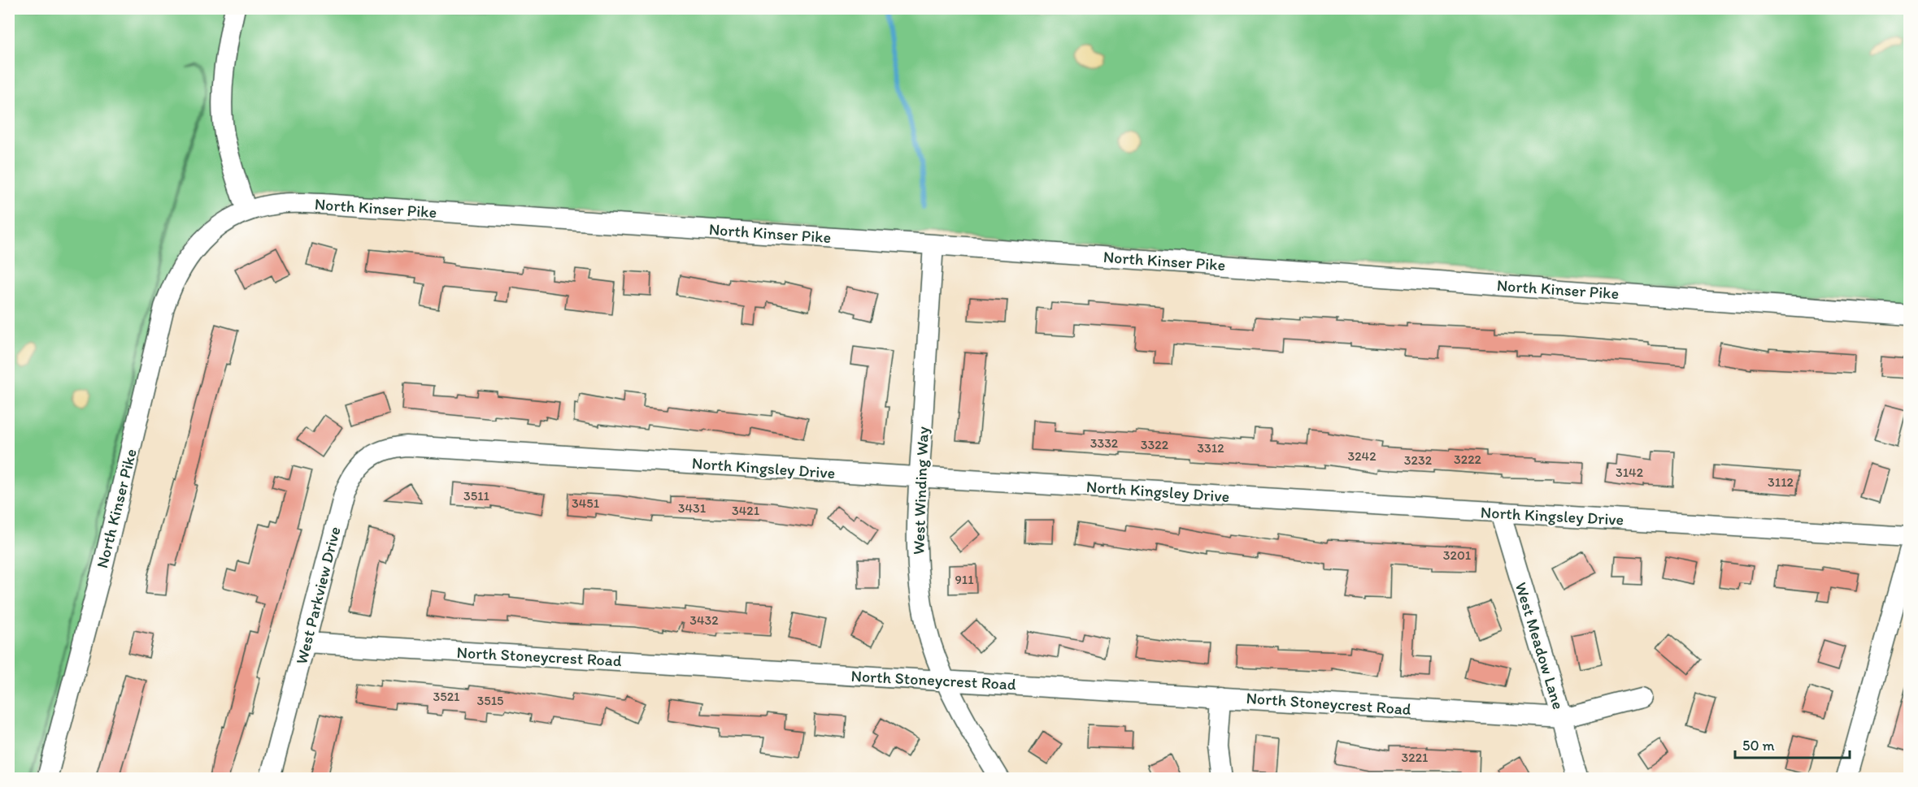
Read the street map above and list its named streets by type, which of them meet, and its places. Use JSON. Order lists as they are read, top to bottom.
{
  "streets": {
    "street": [
      "North Kinser Pike",
      "North Kingsley Drive",
      "West Winding Way",
      "West Parkview Drive",
      "West Meadow Lane",
      "North Stoneycrest Road"
    ]
  },
  "crossings": [
    ["North Kinser Pike", "West Winding Way"],
    ["North Kingsley Drive", "West Winding Way"],
    ["North Kingsley Drive", "West Parkview Drive"],
    ["North Kingsley Drive", "West Meadow Lane"],
    ["West Winding Way", "North Stoneycrest Road"],
    ["West Parkview Drive", "North Stoneycrest Road"],
    ["West Meadow Lane", "North Stoneycrest Road"]
  ],
  "house_numbers": [
    "3332",
    "3322",
    "3312",
    "3242",
    "3222",
    "3232",
    "3142",
    "3112",
    "3511",
    "3451",
    "3431",
    "3421",
    "3201",
    "911",
    "3432",
    "3521",
    "3515",
    "3221"
  ],
  "scale_bar": "50 m"
}
